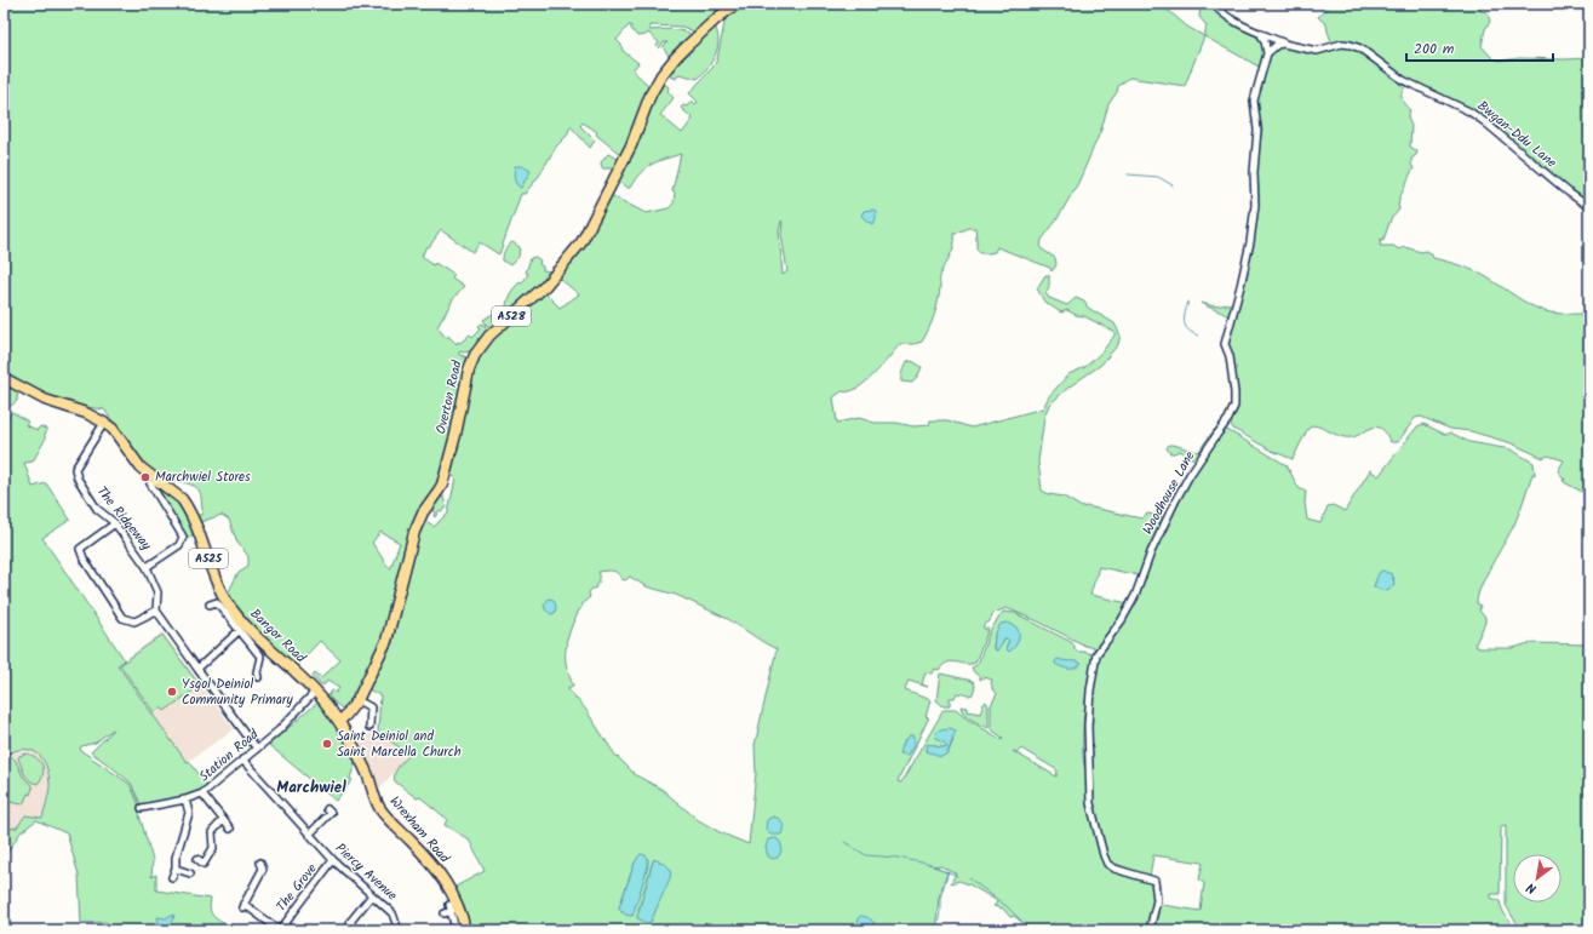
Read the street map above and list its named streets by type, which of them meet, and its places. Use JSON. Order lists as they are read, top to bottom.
{
  "streets": {
    "main road": [
      "A528",
      "Overton Road",
      "A525",
      "Bangor Road",
      "Wrexham Road"
    ],
    "street": [
      "Bwgan-Ddu Lane",
      "Woodhouse Lane",
      "The Ridgeway",
      "Station Road",
      "Piercy Avenue",
      "The Grove"
    ]
  },
  "crossings": [
    ["Overton Road", "Bangor Road"],
    ["Overton Road", "Wrexham Road"],
    ["The Ridgeway", "Bangor Road"],
    ["Bangor Road", "Station Road"],
    ["Bangor Road", "Wrexham Road"],
    ["Station Road", "Piercy Avenue"],
    ["Piercy Avenue", "The Grove"]
  ],
  "districts": ["Marchwiel"],
  "places": ["Marchwiel Stores", "Ysgol Deiniol Community Primary", "Saint Deiniol and Saint Marcella Church"],
  "scale_bar": "200 m",
  "north": "bottom left"
}
